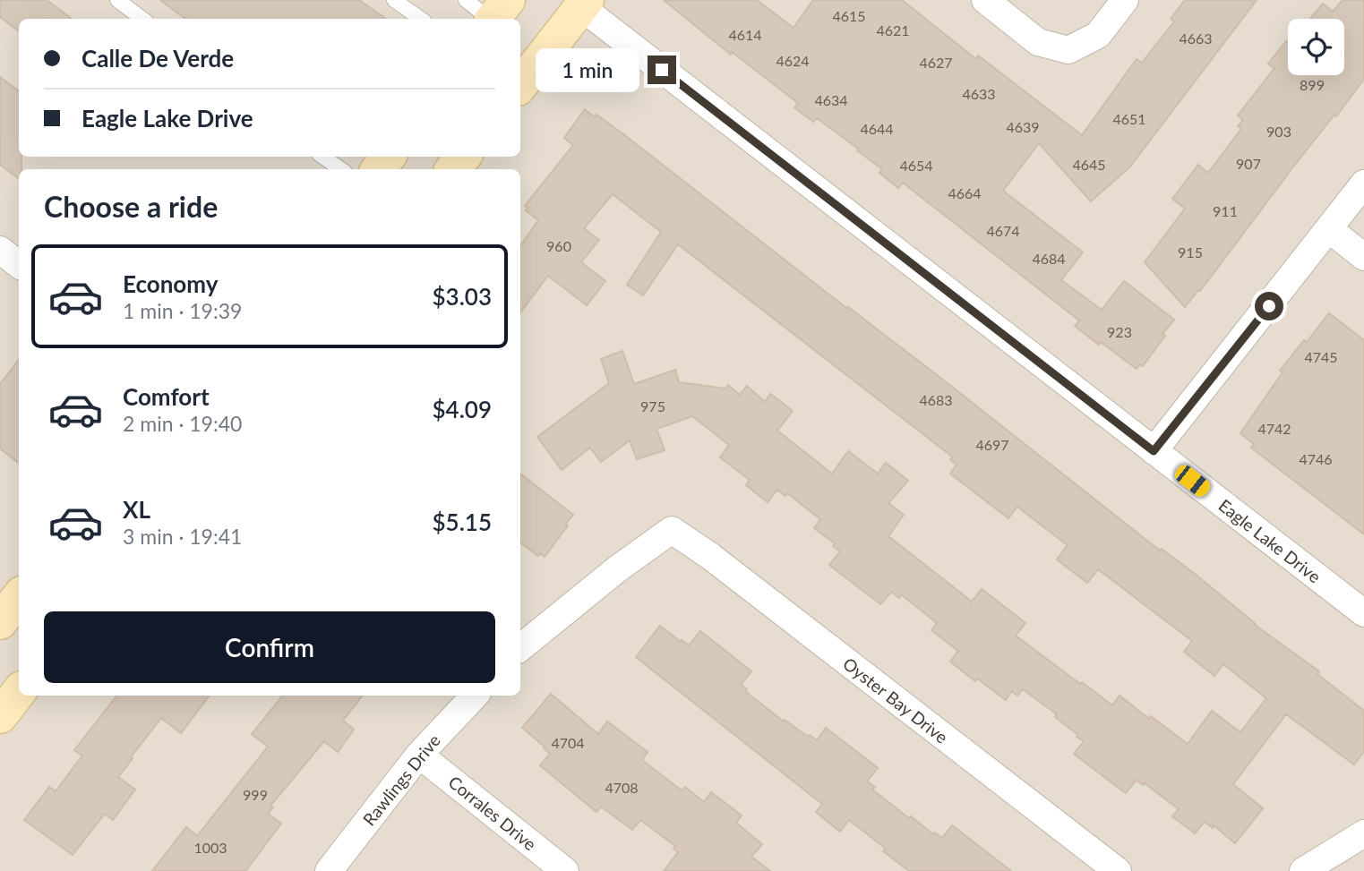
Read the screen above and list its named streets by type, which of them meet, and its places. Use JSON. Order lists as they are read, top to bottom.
{
  "streets": {
    "street": [
      "Eagle Lake Drive",
      "Oyster Bay Drive",
      "Rawlings Drive",
      "Corrales Drive"
    ]
  },
  "crossings": [
    ["Rawlings Drive", "Corrales Drive"]
  ],
  "house_numbers": [
    "4615",
    "4621",
    "4614",
    "4663",
    "4624",
    "4627",
    "899",
    "4633",
    "4634",
    "4651",
    "4639",
    "4644",
    "903",
    "907",
    "4645",
    "4654",
    "4664",
    "911",
    "4674",
    "960",
    "915",
    "4684",
    "923",
    "4745",
    "4683",
    "975",
    "4742",
    "4697",
    "4746",
    "4704",
    "4708",
    "999",
    "1003"
  ],
  "page": {
    "banner": ["Calle De Verde", "Eagle Lake Drive"],
    "bubble": "1 min",
    "heading": "Choose a ride",
    "list": [
      {
        "name": "Economy",
        "note": "1 min · 19:39",
        "value": "$3.03"
      },
      {
        "name": "Comfort",
        "note": "2 min · 19:40",
        "value": "$4.09"
      },
      {
        "name": "XL",
        "note": "3 min · 19:41",
        "value": "$5.15"
      }
    ],
    "buttons": "Confirm"
  }
}
